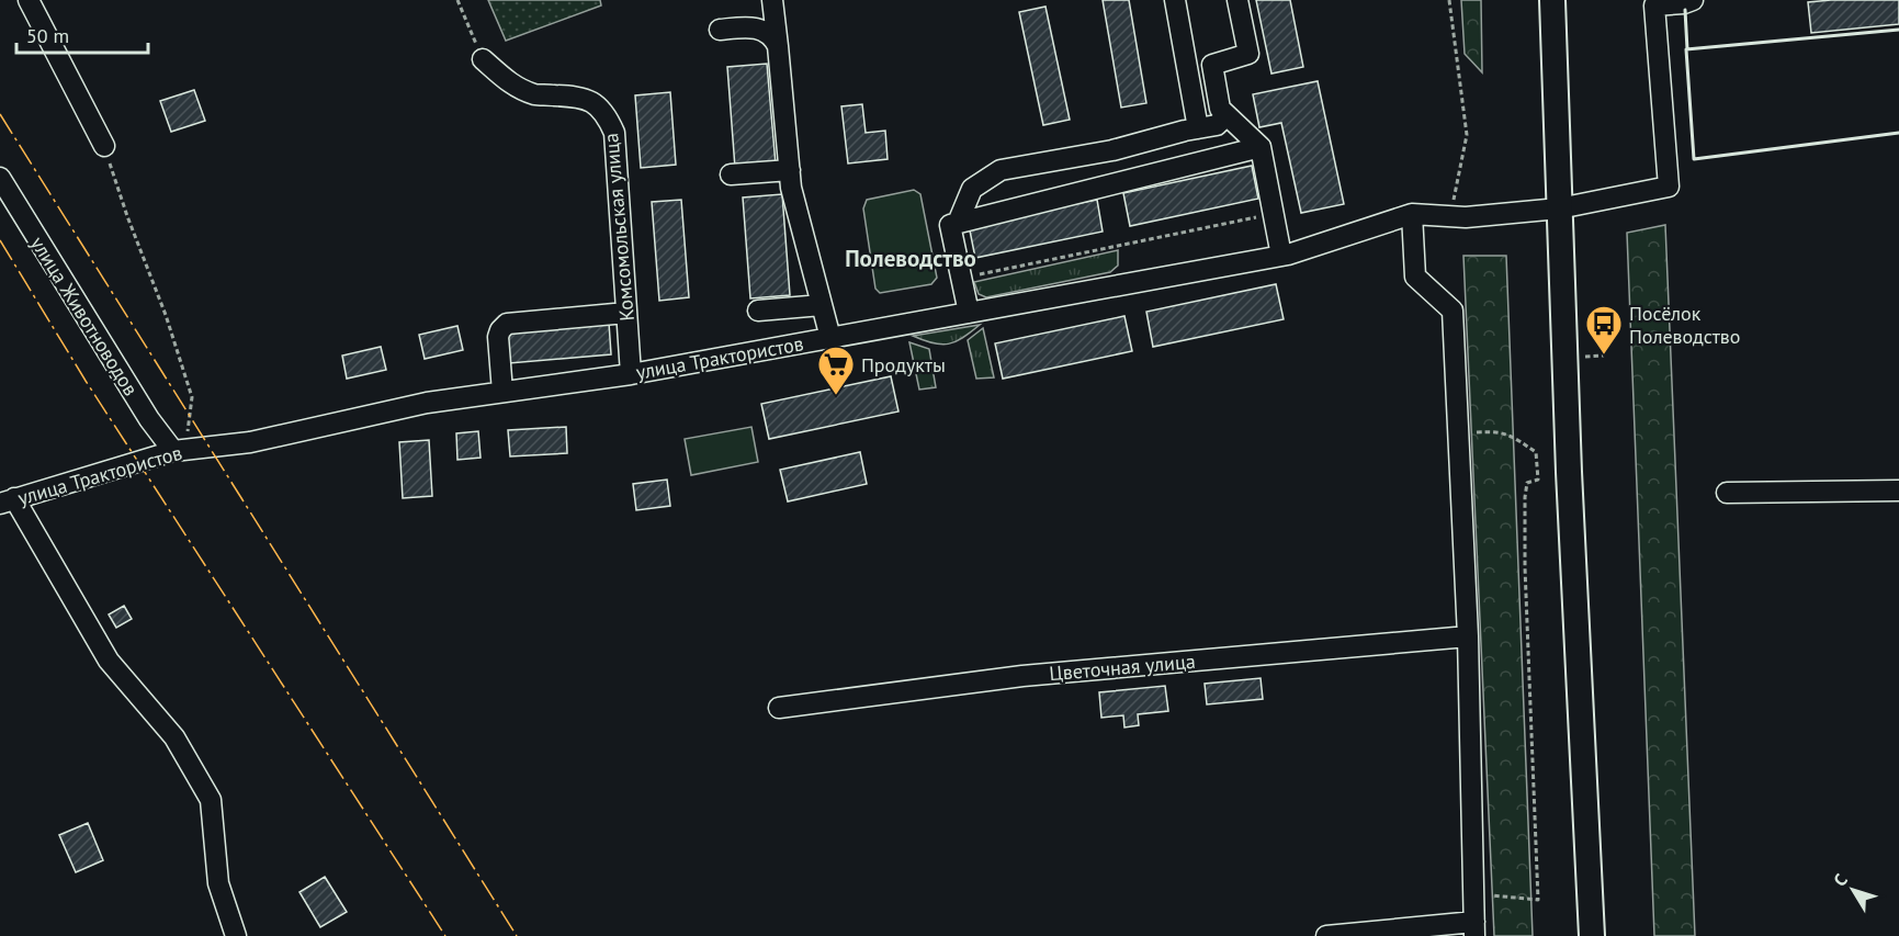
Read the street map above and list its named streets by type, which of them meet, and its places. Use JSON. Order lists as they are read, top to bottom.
{
  "streets": {
    "street": [
      "Комсомольская улица",
      "улица Животноводов",
      "улица Трактористов",
      "Цветочная улица"
    ]
  },
  "crossings": [
    ["Комсомольская улица", "улица Трактористов"],
    ["улица Животноводов", "улица Трактористов"]
  ],
  "districts": ["Полеводство"],
  "places": {
    "bus stop": ["Посёлок Полеводство"],
    "supermarket": ["Продукты"]
  },
  "scale_bar": "50 m",
  "north": "top left"
}
